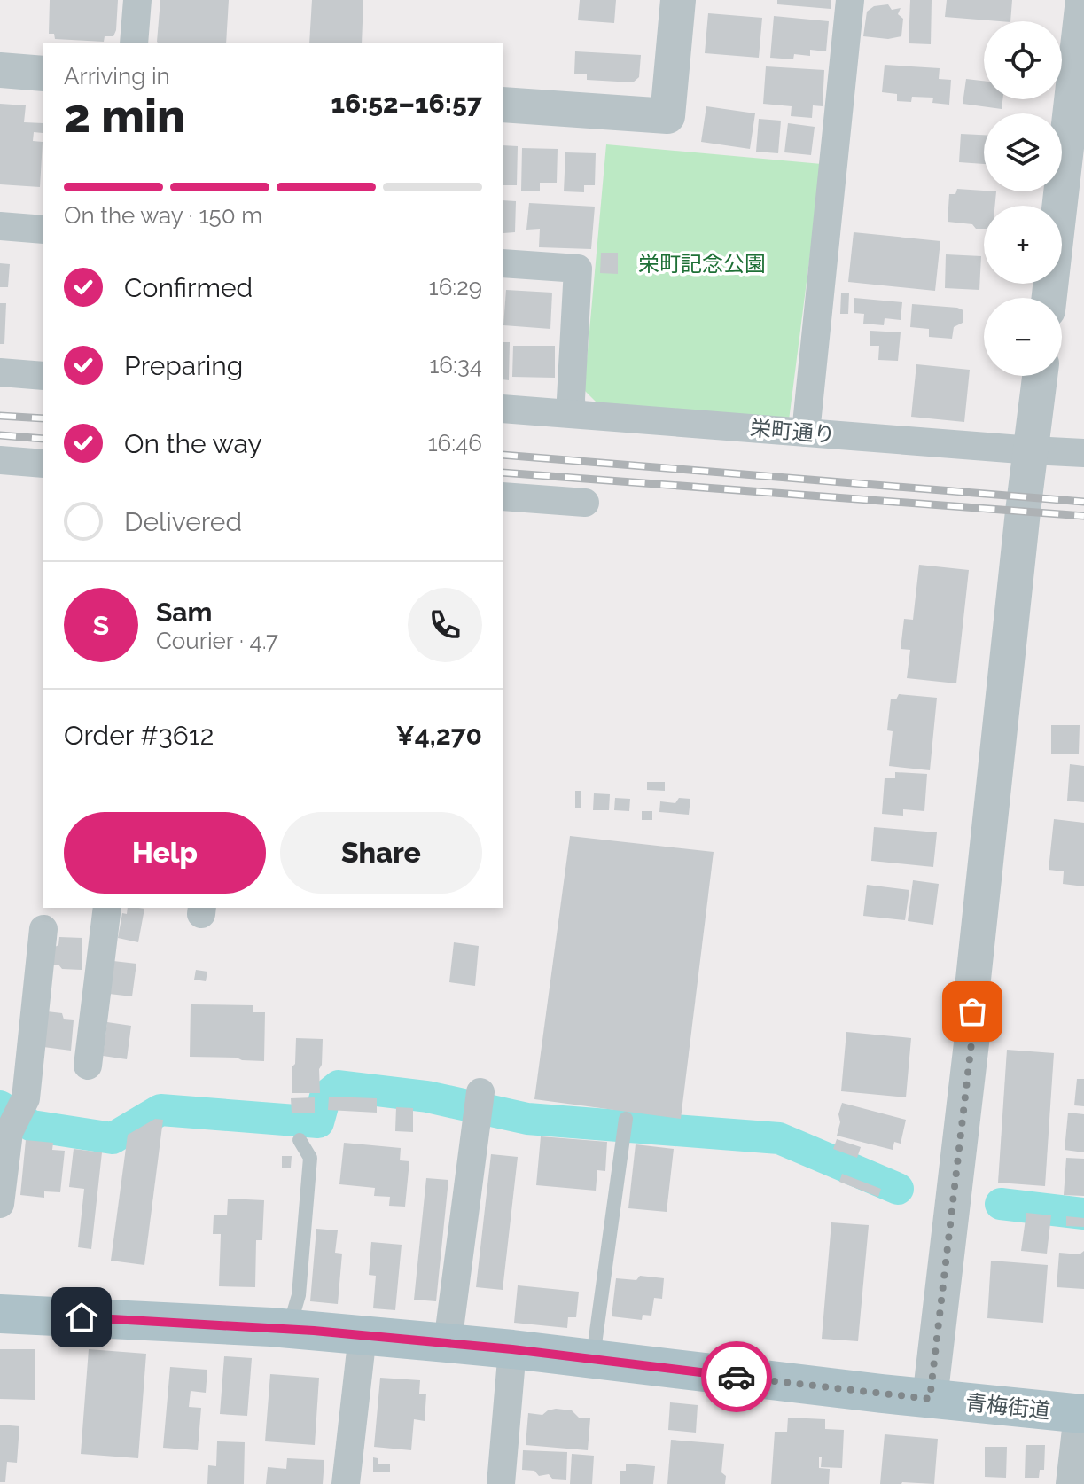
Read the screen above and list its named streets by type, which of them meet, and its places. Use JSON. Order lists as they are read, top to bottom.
{
  "streets": {
    "main road": ["青梅街道"],
    "street": ["栄町通り"]
  },
  "parks": ["栄町記念公園"],
  "page": {
    "map_buttons": ["+", "−"],
    "heading": ["2 min", "Arriving in", "16:52–16:57"],
    "panel": [
      "Sam",
      "Courier · 4.7",
      "Order #3612",
      "¥4,270"
    ],
    "bar": "On the way · 150 m",
    "list": [
      ["Confirmed", "16:29"],
      ["Preparing", "16:34"],
      ["On the way", "16:46"],
      "Delivered"
    ],
    "round": "S",
    "buttons": ["Help", "Share"]
  }
}
